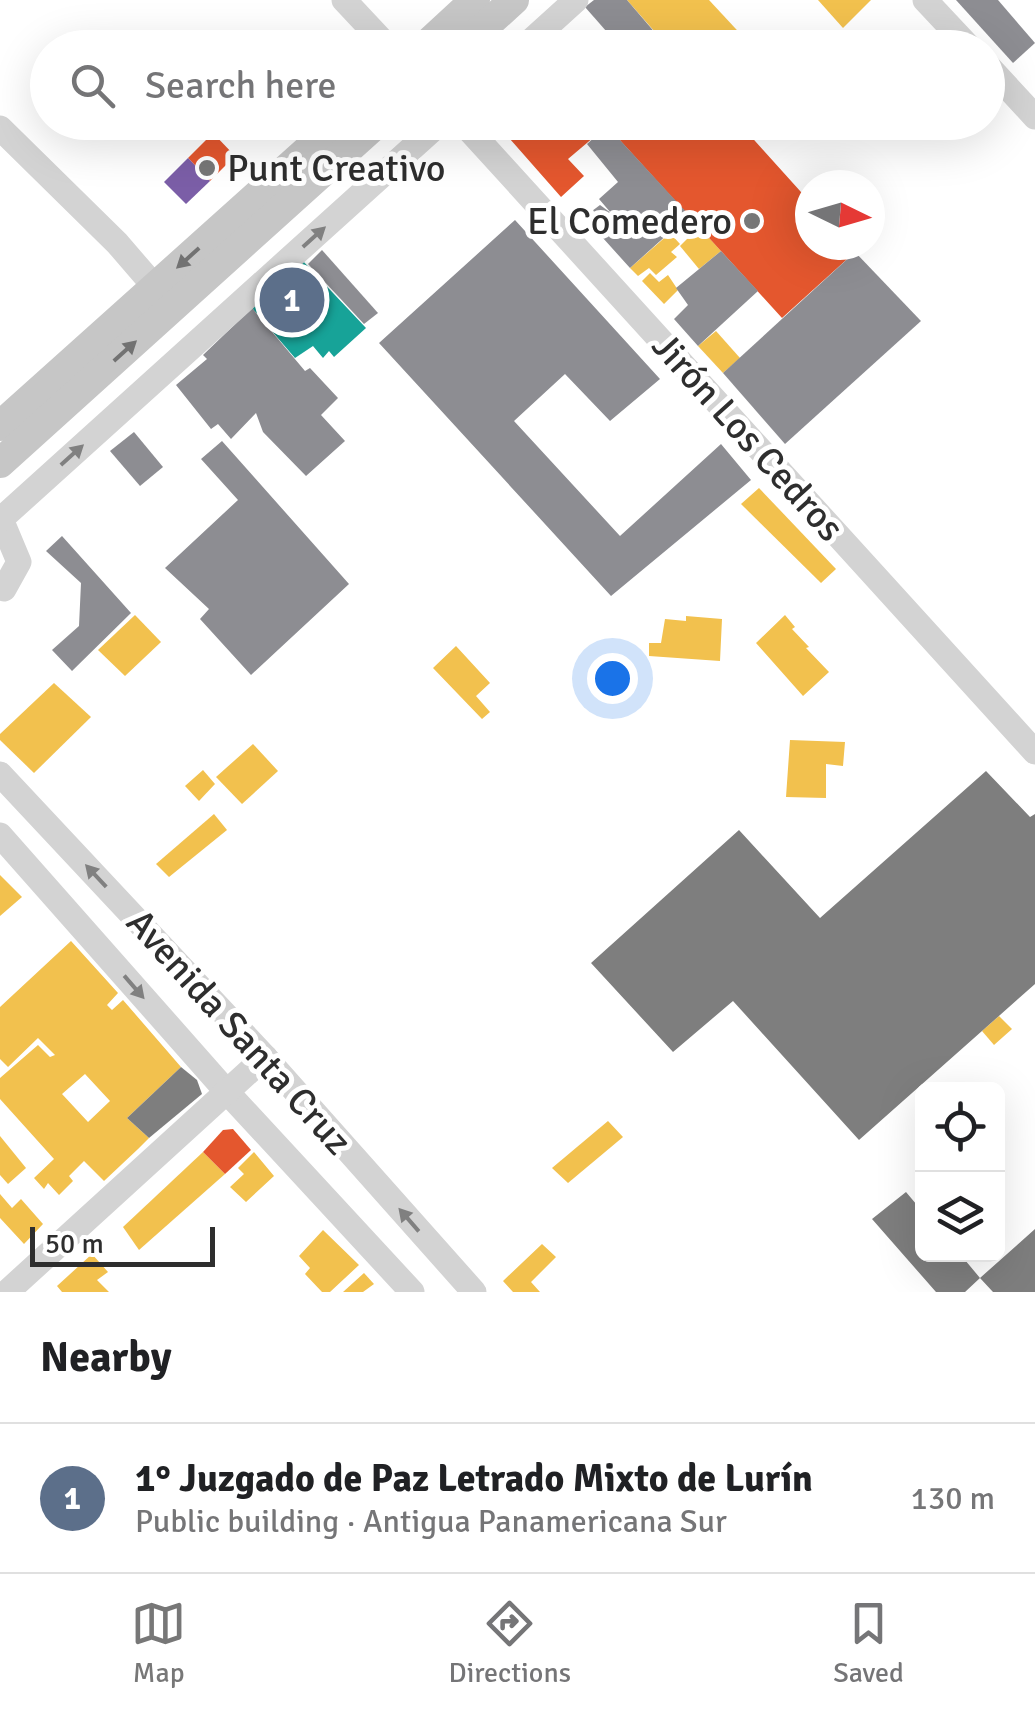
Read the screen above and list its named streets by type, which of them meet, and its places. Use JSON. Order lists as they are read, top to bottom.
{
  "streets": {
    "street": ["Jirón Los Cedros", "Avenida Santa Cruz"]
  },
  "places": ["Punt Creativo", "El Comedero"],
  "scale_bar": "50 m",
  "north": "right",
  "page": {
    "search": "Search here",
    "pins": "1",
    "scale": "50 m",
    "heading": "Nearby",
    "list": [
      {
        "mark": "1",
        "name": "1° Juzgado de Paz Letrado Mixto de Lurín",
        "note": "Public building · Antigua Panamericana Sur",
        "value": "130 m"
      }
    ],
    "nav": ["Map", "Directions", "Saved"]
  }
}
